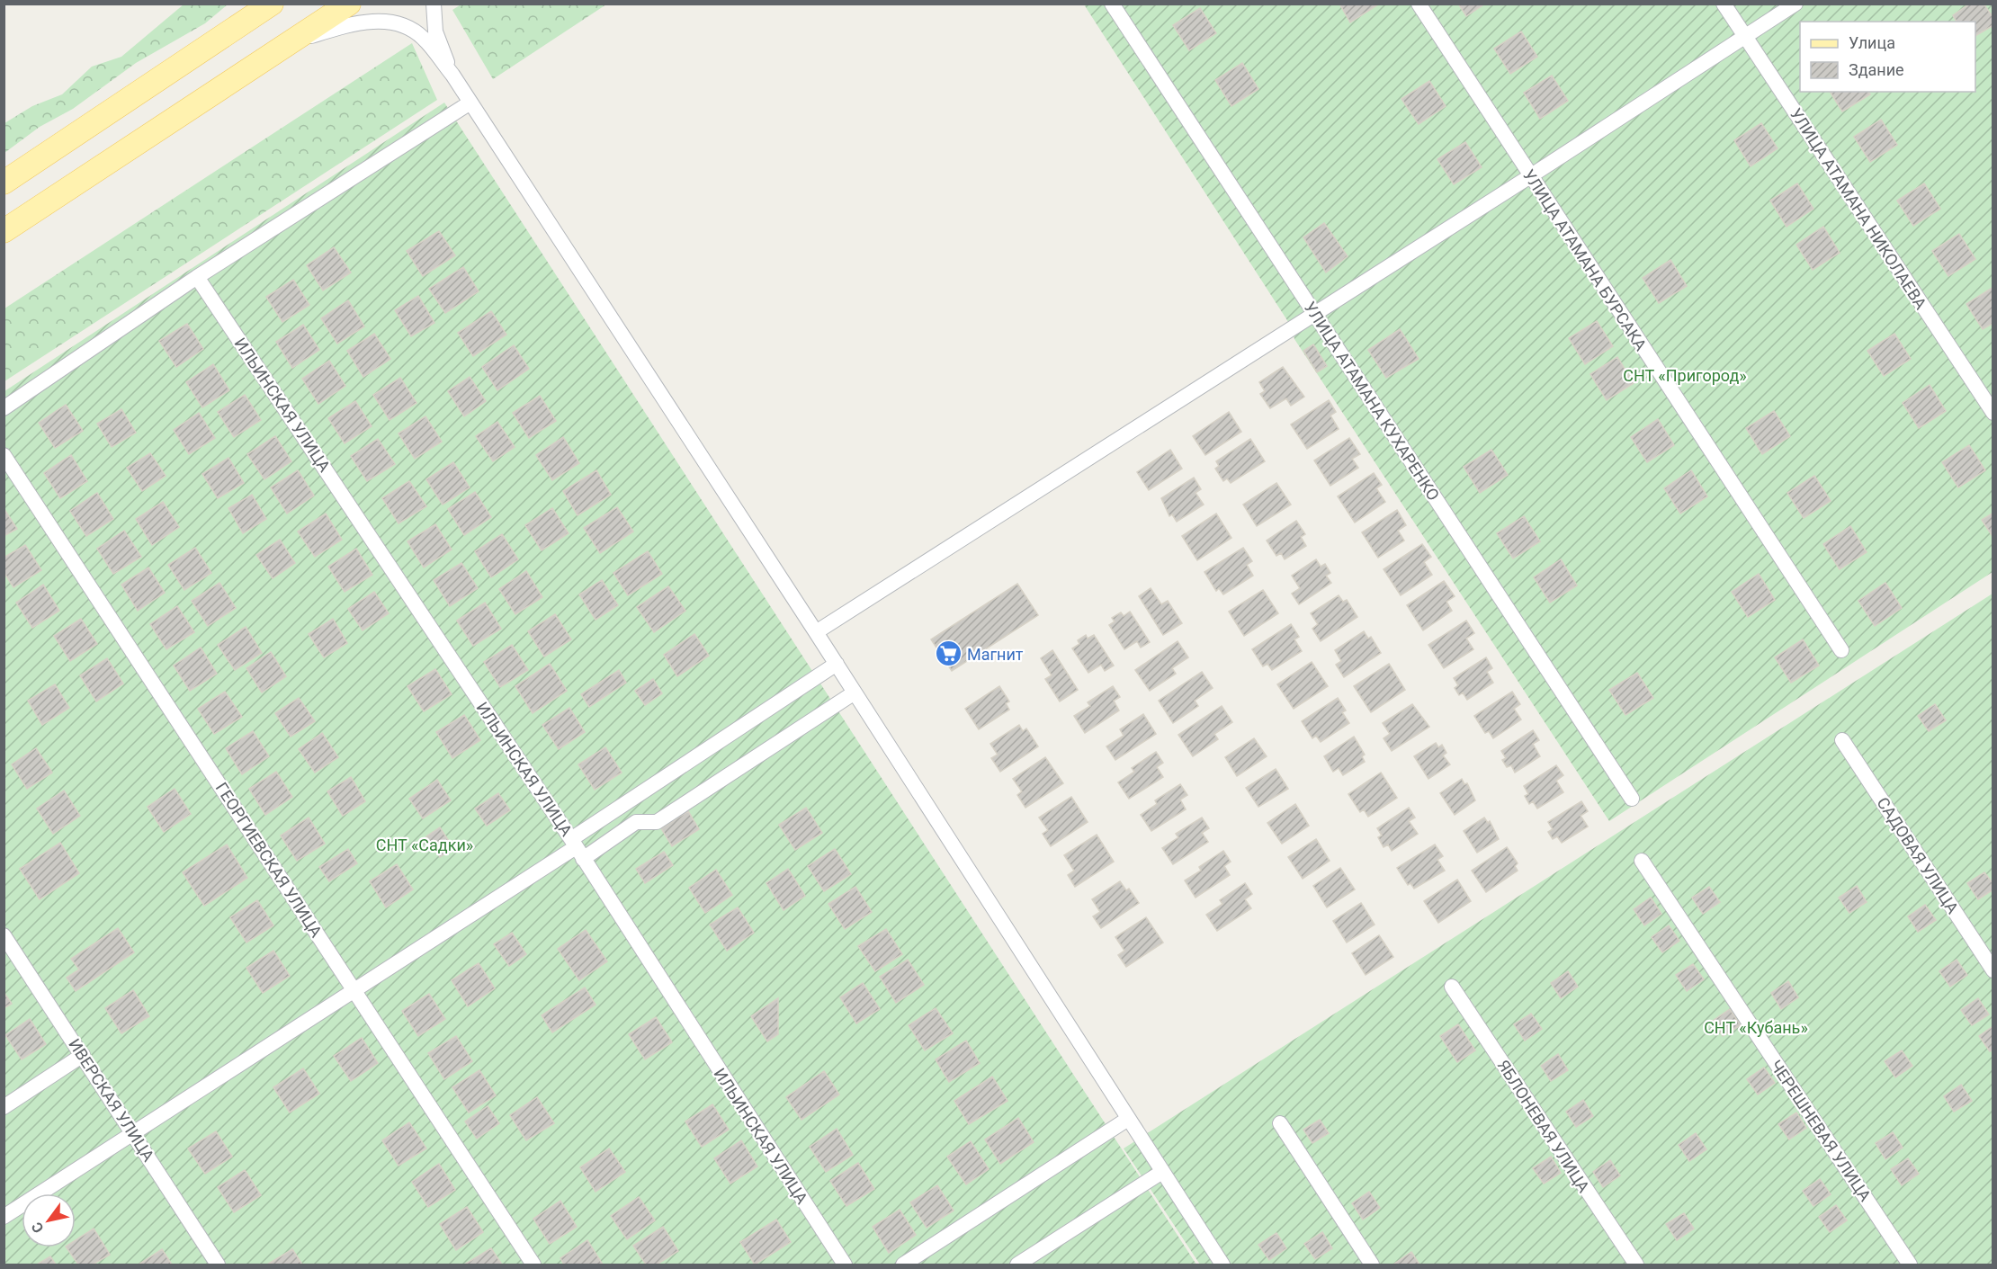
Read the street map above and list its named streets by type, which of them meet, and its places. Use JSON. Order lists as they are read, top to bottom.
{
  "streets": {
    "street": [
      "УЛИЦА АТАМАНА НИКОЛАЕВА",
      "УЛИЦА АТАМАНА БУРСАКА",
      "УЛИЦА АТАМАНА КУХАРЕНКО",
      "ИЛЬИНСКАЯ УЛИЦА",
      "САДОВАЯ УЛИЦА",
      "ГЕОРГИЕВСКАЯ УЛИЦА",
      "ИВЕРСКАЯ УЛИЦА",
      "ЯБЛОНЕВАЯ УЛИЦА",
      "ЧЕРЕШНЕВАЯ УЛИЦА"
    ]
  },
  "parks": ["СНТ «Пригород»", "СНТ «Садки»", "СНТ «Кубань»"],
  "places": {
    "supermarket": ["Магнит"]
  },
  "legend": ["Улица", "Здание"],
  "north": "bottom left"
}
